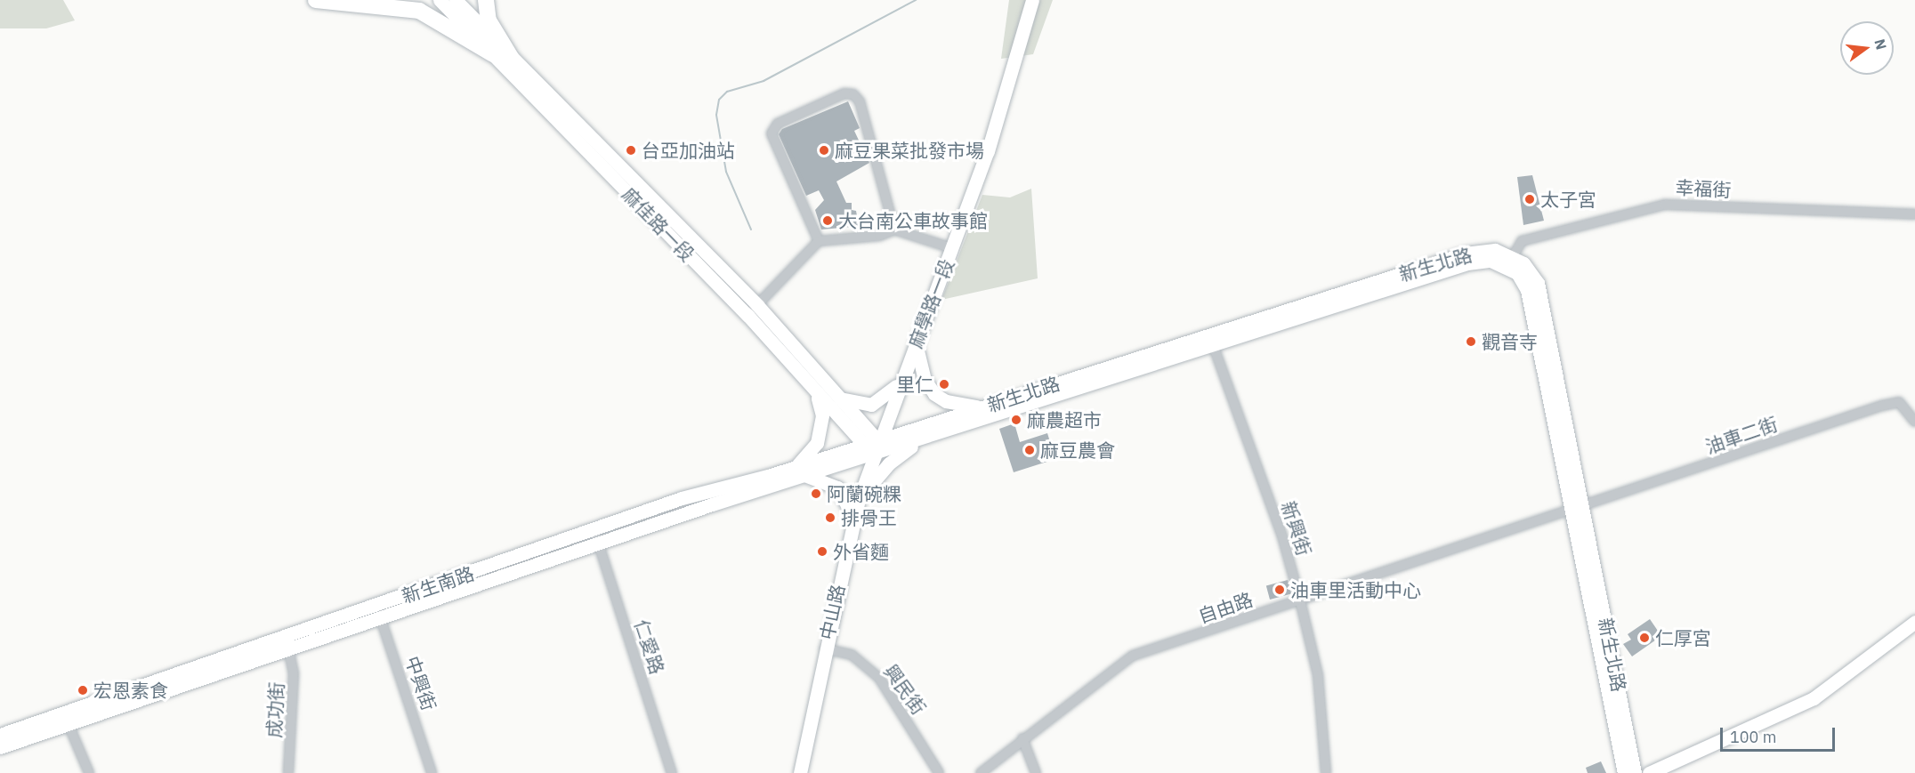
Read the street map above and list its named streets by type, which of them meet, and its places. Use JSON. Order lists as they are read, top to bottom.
{
  "streets": {
    "main road": [
      "麻佳路一段",
      "新生北路",
      "麻學路一段",
      "新生南路",
      "中山路"
    ],
    "street": [
      "幸福街",
      "油車二街",
      "新興街",
      "自由路",
      "仁愛路",
      "中興街",
      "興民街",
      "成功街"
    ]
  },
  "crossings": [
    ["幸福街", "新生北路"],
    ["麻佳路一段", "新生北路"],
    ["麻佳路一段", "麻學路一段"],
    ["麻佳路一段", "新生南路"],
    ["麻佳路一段", "中山路"],
    ["新生北路", "麻學路一段"],
    ["新生北路", "油車二街"],
    ["新生北路", "新興街"],
    ["新生北路", "新生南路"],
    ["新生北路", "自由路"],
    ["新生北路", "中山路"],
    ["麻學路一段", "新生南路"],
    ["油車二街", "自由路"],
    ["新興街", "自由路"],
    ["新生南路", "中山路"],
    ["新生南路", "仁愛路"],
    ["新生南路", "中興街"],
    ["新生南路", "成功街"],
    ["中山路", "興民街"]
  ],
  "places": [
    "台亞加油站",
    "麻豆果菜批發市場",
    "太子宮",
    "大台南公車故事館",
    "觀音寺",
    "里仁",
    "麻農超市",
    "麻豆農會",
    "阿蘭碗粿",
    "排骨王",
    "外省麵",
    "油車里活動中心",
    "仁厚宮",
    "宏恩素食"
  ],
  "scale_bar": "100 m",
  "north": "right"
}
